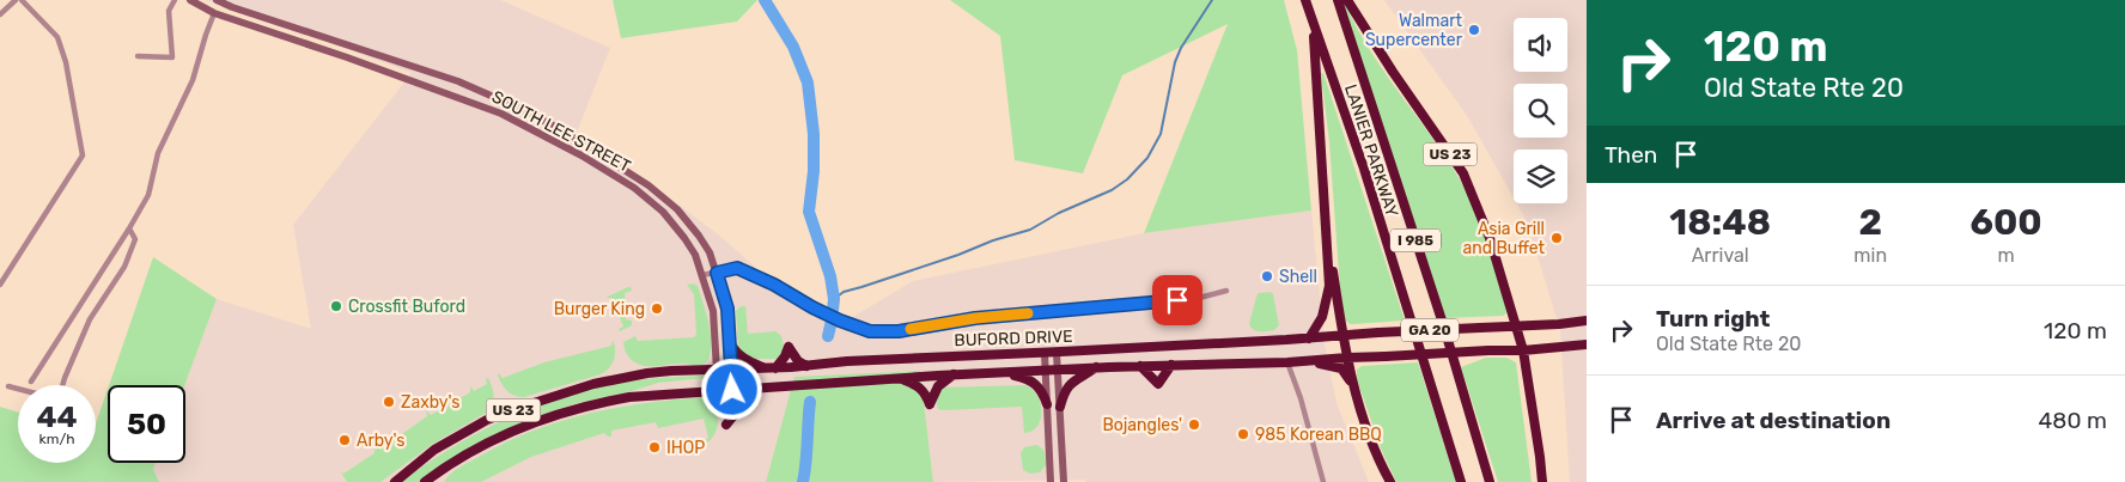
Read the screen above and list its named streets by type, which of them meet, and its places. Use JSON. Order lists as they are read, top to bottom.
{
  "streets": {
    "highway": [
      "LANIER PARKWAY",
      "US 23",
      "I 985",
      "GA 20",
      "BUFORD DRIVE"
    ],
    "main road": ["SOUTH LEE STREET"]
  },
  "crossings": [
    ["SOUTH LEE STREET", "BUFORD DRIVE"],
    ["US 23", "BUFORD DRIVE"]
  ],
  "places": [
    "Walmart Supercenter",
    "Asia Grill and Buffet",
    "Shell",
    "Crossfit Buford",
    "Burger King",
    "Zaxby's",
    "Bojangles'",
    "985 Korean BBQ",
    "Arby's",
    "IHOP"
  ],
  "page": {
    "turn": ["120 m", "Old State Rte 20"],
    "then": "Then",
    "eta": [
      "18:48",
      "Arrival",
      "2",
      "min",
      "600",
      "m"
    ],
    "list": [
      {
        "name": "Turn right",
        "note": "Old State Rte 20",
        "value": "120 m"
      },
      {
        "name": "Arrive at destination",
        "value": "480 m"
      }
    ],
    "speed": "44 km/h",
    "limit": "50"
  }
}
